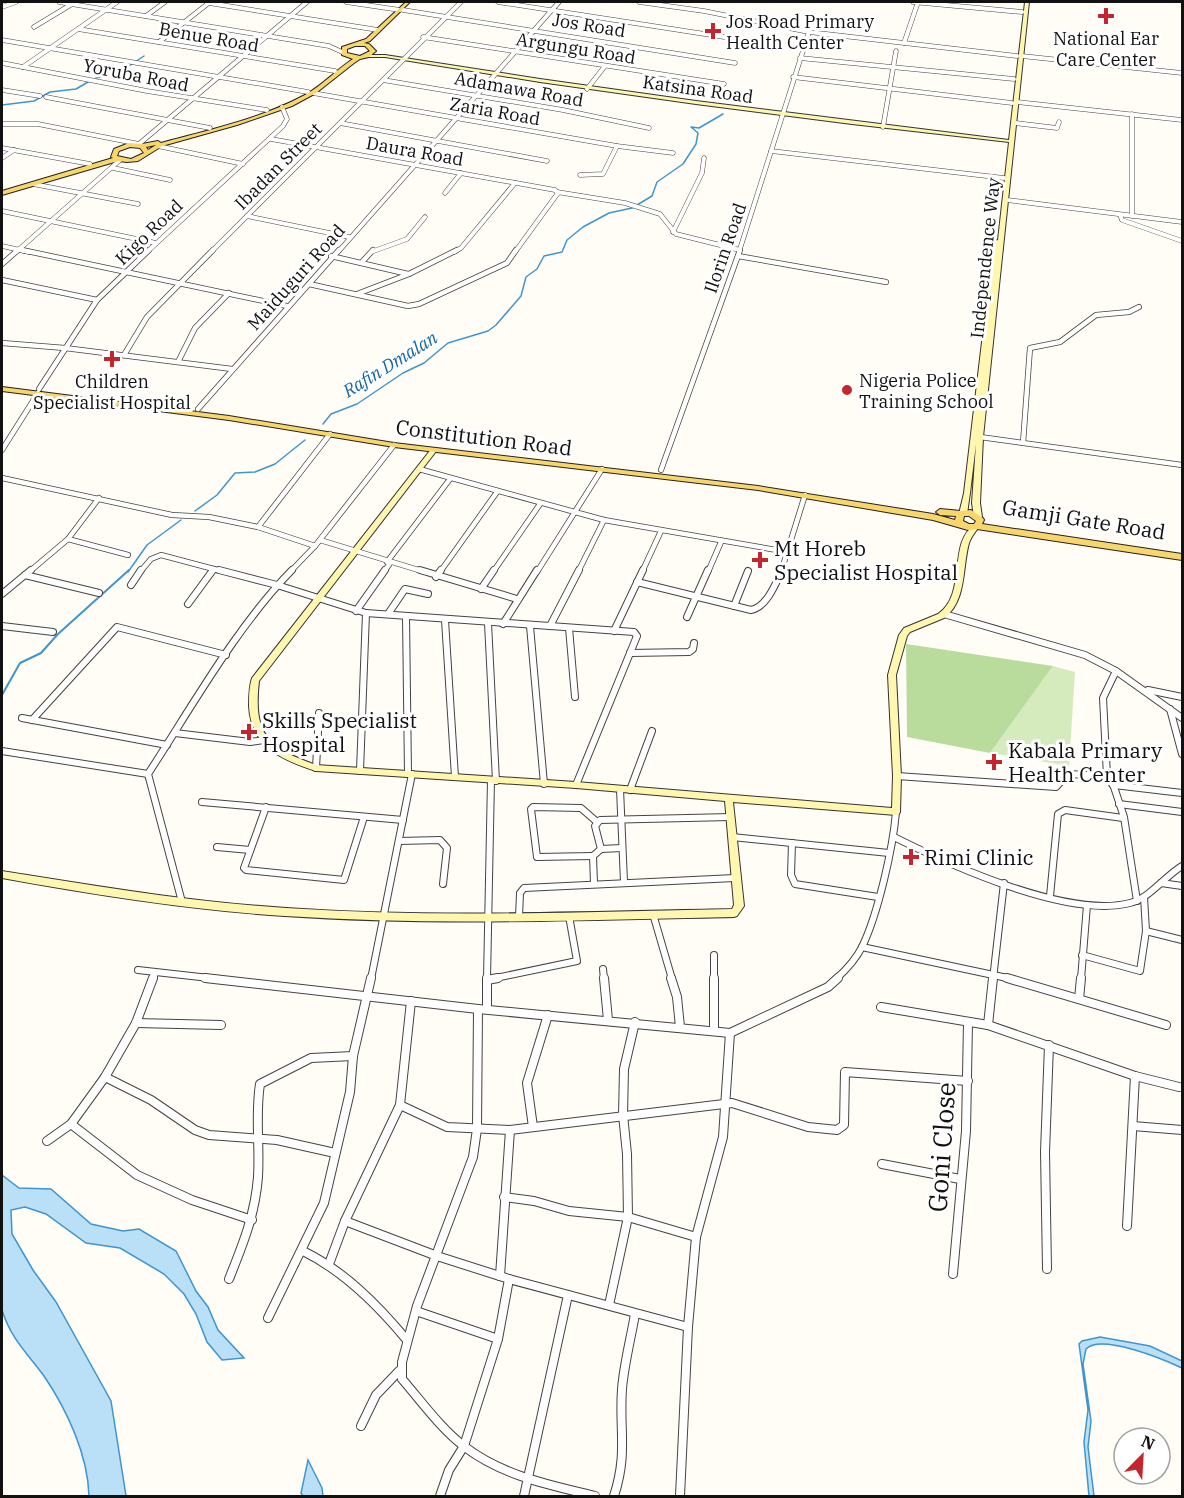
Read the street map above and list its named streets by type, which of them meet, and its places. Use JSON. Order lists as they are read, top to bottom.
{
  "streets": {
    "main road": ["Constitution Road", "Gamji Gate Road"],
    "street": [
      "Jos Road",
      "Benue Road",
      "Argungu Road",
      "Yoruba Road",
      "Adamawa Road",
      "Katsina Road",
      "Zaria Road",
      "Daura Road",
      "Ibadan Street",
      "Kigo Road",
      "Ilorin Road",
      "Independence Way",
      "Maiduguri Road",
      "Goni Close"
    ]
  },
  "crossings": [
    ["Jos Road", "Ibadan Street"],
    ["Jos Road", "Maiduguri Road"],
    ["Argungu Road", "Ibadan Street"],
    ["Argungu Road", "Maiduguri Road"],
    ["Adamawa Road", "Ibadan Street"],
    ["Adamawa Road", "Maiduguri Road"],
    ["Katsina Road", "Ibadan Street"],
    ["Katsina Road", "Ilorin Road"],
    ["Katsina Road", "Independence Way"],
    ["Katsina Road", "Maiduguri Road"],
    ["Zaria Road", "Ibadan Street"],
    ["Zaria Road", "Maiduguri Road"],
    ["Daura Road", "Ibadan Street"],
    ["Daura Road", "Kigo Road"],
    ["Daura Road", "Maiduguri Road"],
    ["Kigo Road", "Constitution Road"],
    ["Ilorin Road", "Constitution Road"],
    ["Independence Way", "Constitution Road"],
    ["Independence Way", "Gamji Gate Road"],
    ["Maiduguri Road", "Constitution Road"],
    ["Constitution Road", "Gamji Gate Road"]
  ],
  "water": ["Rafin Dmalan"],
  "places": {
    "health": [
      "National Ear Care Center",
      "Jos Road Primary Health Center",
      "Children Specialist Hospital",
      "Mt Horeb Specialist Hospital",
      "Skills Specialist Hospital",
      "Kabala Primary Health Center",
      "Rimi Clinic"
    ],
    "other": ["Nigeria Police Training School"]
  },
  "north": "top right"
}
